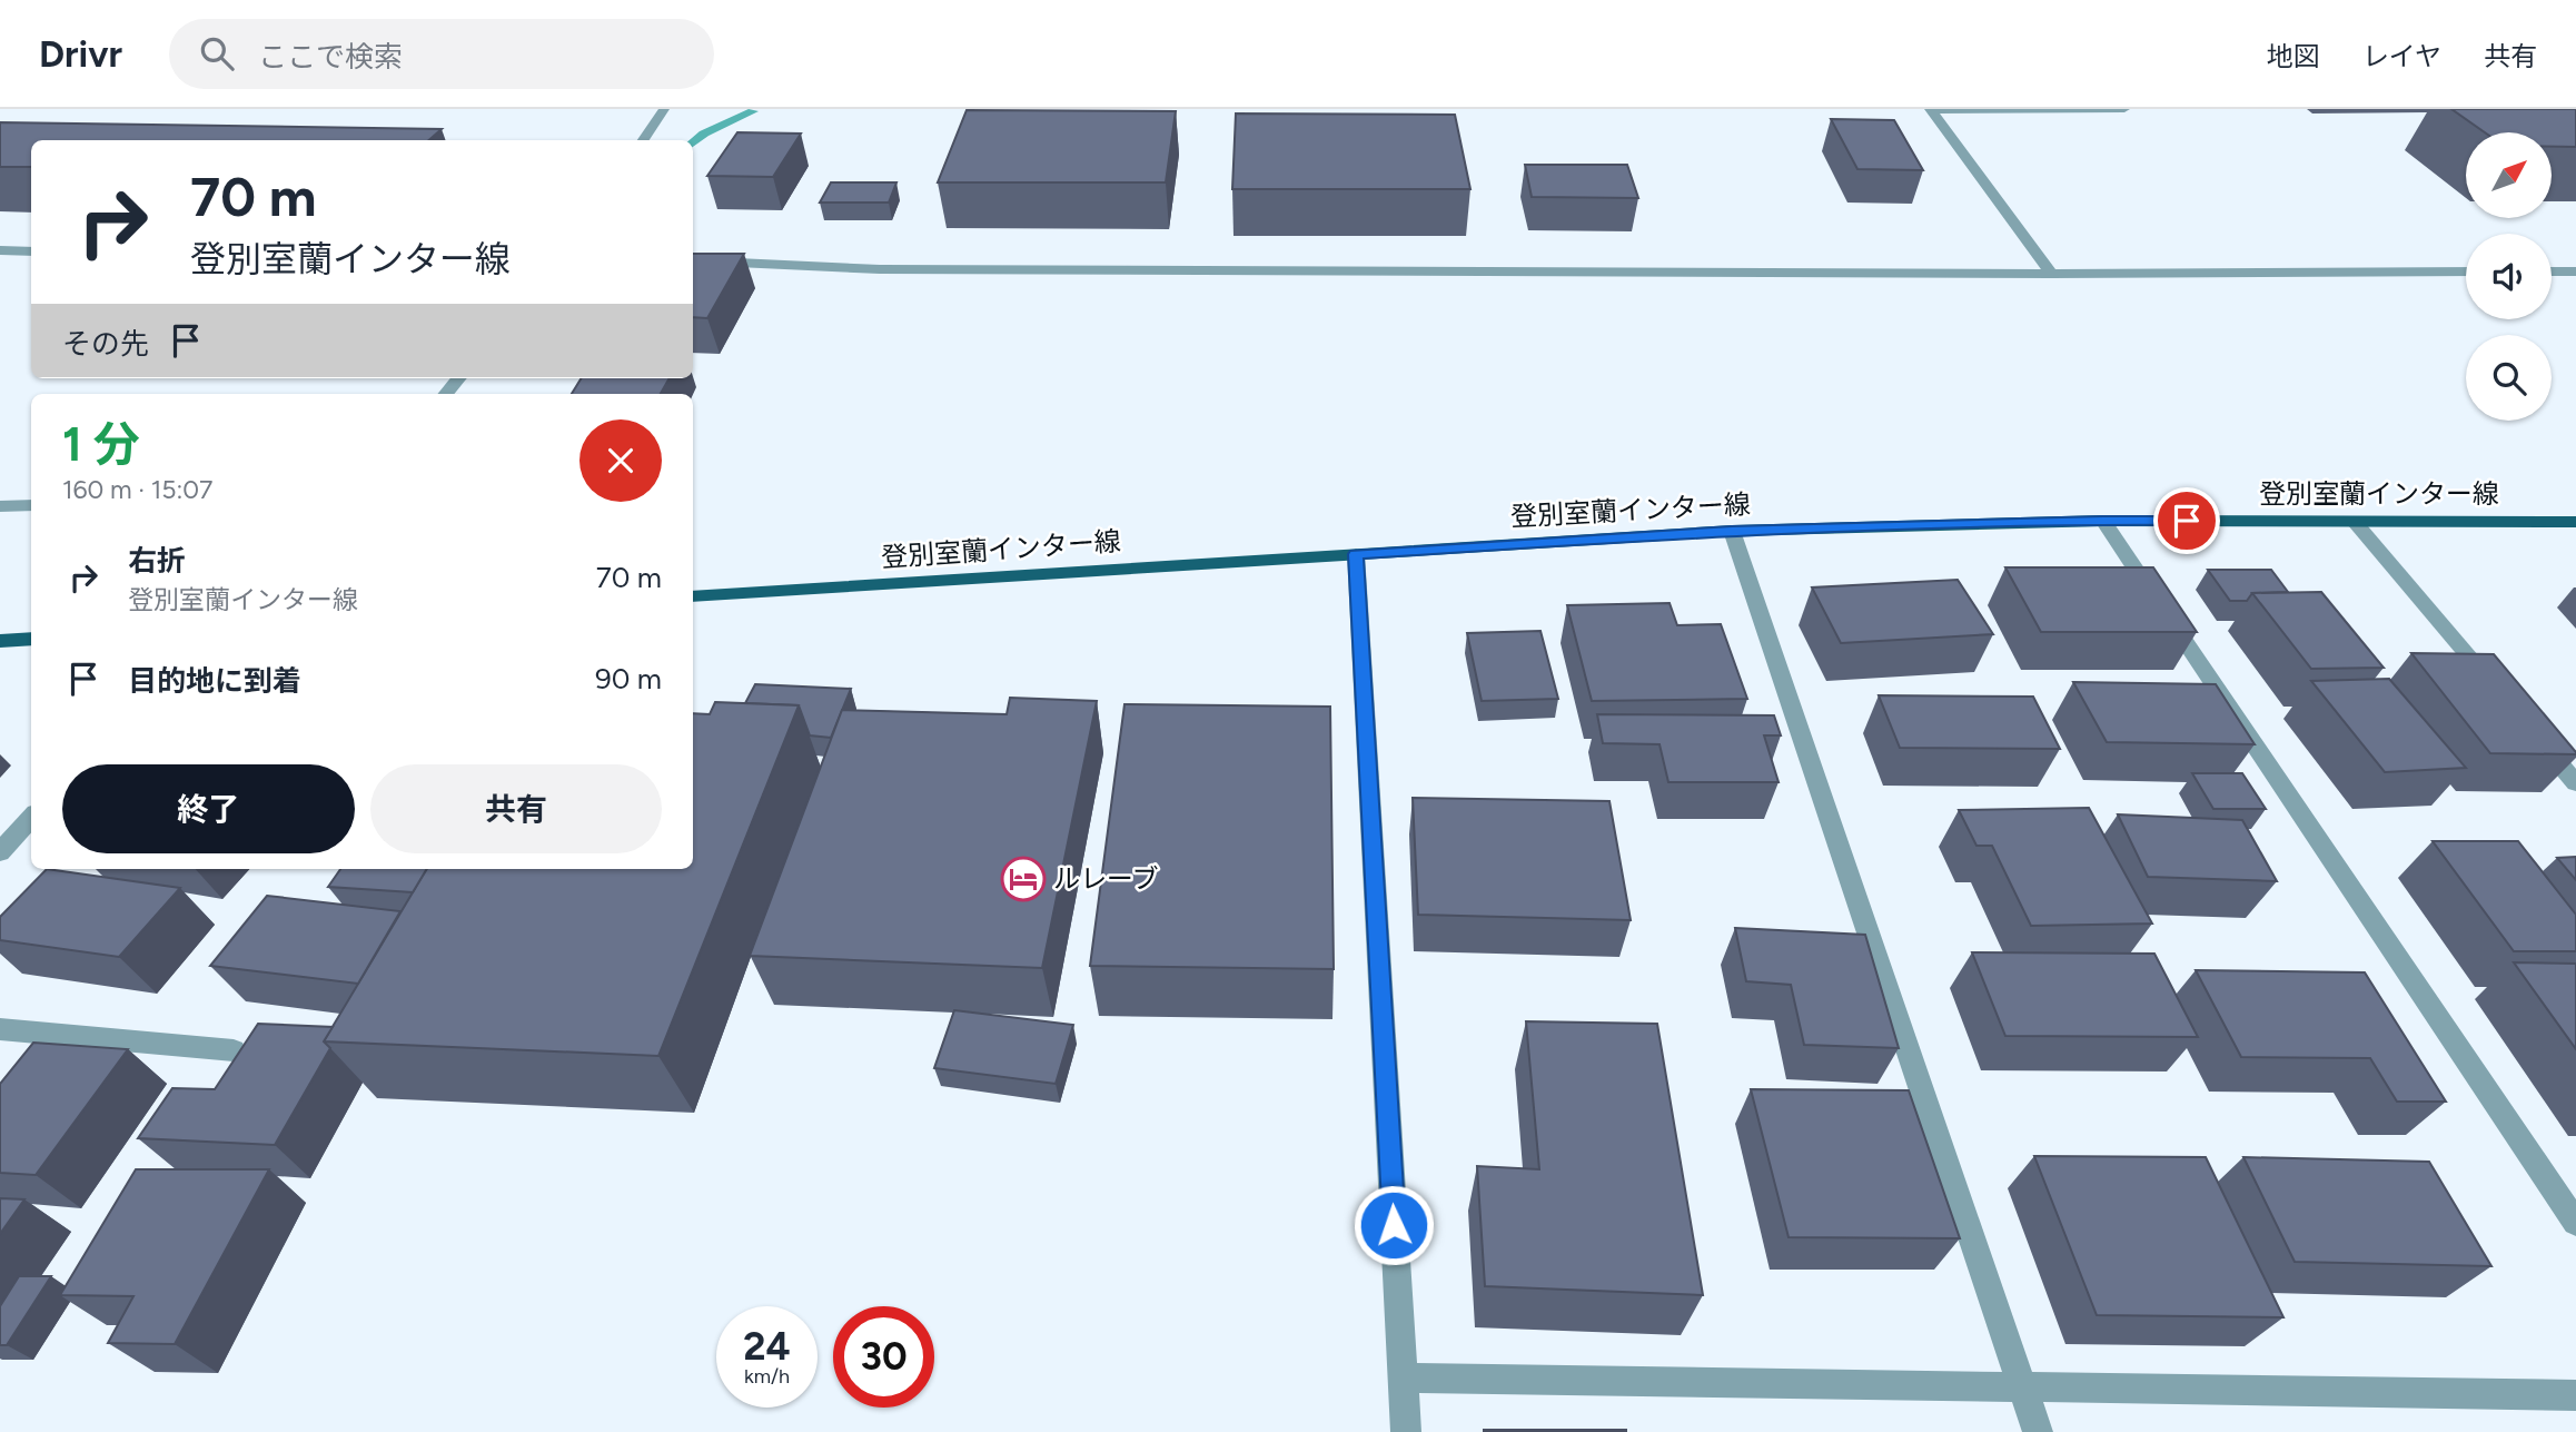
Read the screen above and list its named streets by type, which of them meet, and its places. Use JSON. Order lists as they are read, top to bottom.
{
  "streets": {
    "main road": ["登別室蘭インター線"]
  },
  "places": {
    "hotel": ["ルレーブ"]
  },
  "north": "top right",
  "page": {
    "header": "Drivr",
    "search": "ここで検索",
    "nav": ["地図", "レイヤ", "共有"],
    "turn": ["70 m", "登別室蘭インター線"],
    "then": "その先",
    "heading": ["1 分", "160 m · 15:07"],
    "list": [
      {
        "name": "右折",
        "note": "登別室蘭インター線",
        "value": "70 m"
      },
      {
        "name": "目的地に到着",
        "value": "90 m"
      }
    ],
    "buttons": ["終了", "共有"],
    "speed": "24 km/h",
    "limit": "30"
  }
}
